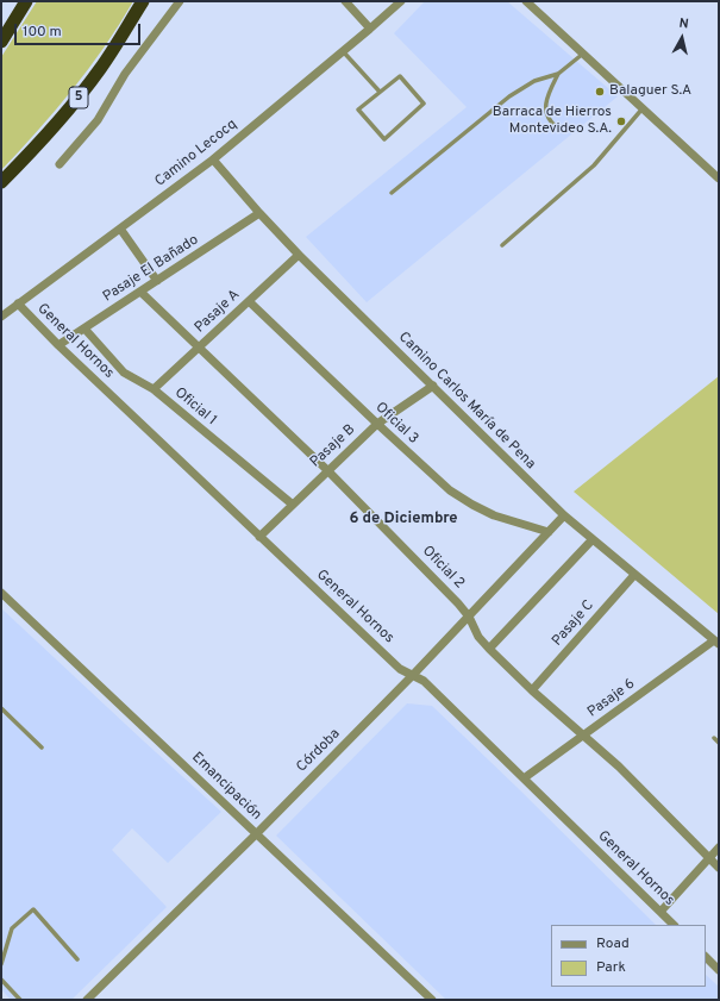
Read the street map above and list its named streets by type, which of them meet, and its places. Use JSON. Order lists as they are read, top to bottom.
{
  "streets": {
    "highway": ["5"],
    "street": [
      "Camino Lecocq",
      "Pasaje El Bañado",
      "Pasaje A",
      "General Hornos",
      "Camino Carlos María de Pena",
      "Oficial 1",
      "Oficial 3",
      "Pasaje B",
      "Oficial 2",
      "Pasaje C",
      "Pasaje 6",
      "Córdoba",
      "Emancipación"
    ]
  },
  "crossings": [
    ["Camino Lecocq", "General Hornos"],
    ["Camino Lecocq", "Camino Carlos María de Pena"],
    ["Pasaje El Bañado", "General Hornos"],
    ["Pasaje El Bañado", "Camino Carlos María de Pena"],
    ["Pasaje El Bañado", "Oficial 1"],
    ["Pasaje El Bañado", "Oficial 2"],
    ["Pasaje A", "Camino Carlos María de Pena"],
    ["Pasaje A", "Oficial 1"],
    ["Pasaje A", "Oficial 3"],
    ["Pasaje A", "Oficial 2"],
    ["General Hornos", "Pasaje B"],
    ["General Hornos", "Pasaje 6"],
    ["General Hornos", "Córdoba"],
    ["Camino Carlos María de Pena", "Pasaje B"],
    ["Camino Carlos María de Pena", "Pasaje C"],
    ["Camino Carlos María de Pena", "Pasaje 6"],
    ["Camino Carlos María de Pena", "Córdoba"],
    ["Oficial 1", "Pasaje B"],
    ["Oficial 3", "Pasaje B"],
    ["Oficial 3", "Córdoba"],
    ["Pasaje B", "Oficial 2"],
    ["Oficial 2", "Pasaje C"],
    ["Oficial 2", "Pasaje 6"],
    ["Oficial 2", "Córdoba"],
    ["Córdoba", "Emancipación"]
  ],
  "districts": ["6 de Diciembre"],
  "places": ["Balaguer S.A", "Barraca de Hierros Montevideo S.A."],
  "legend": ["Road", "Park"],
  "scale_bar": "100 m",
  "north": "top"
}
